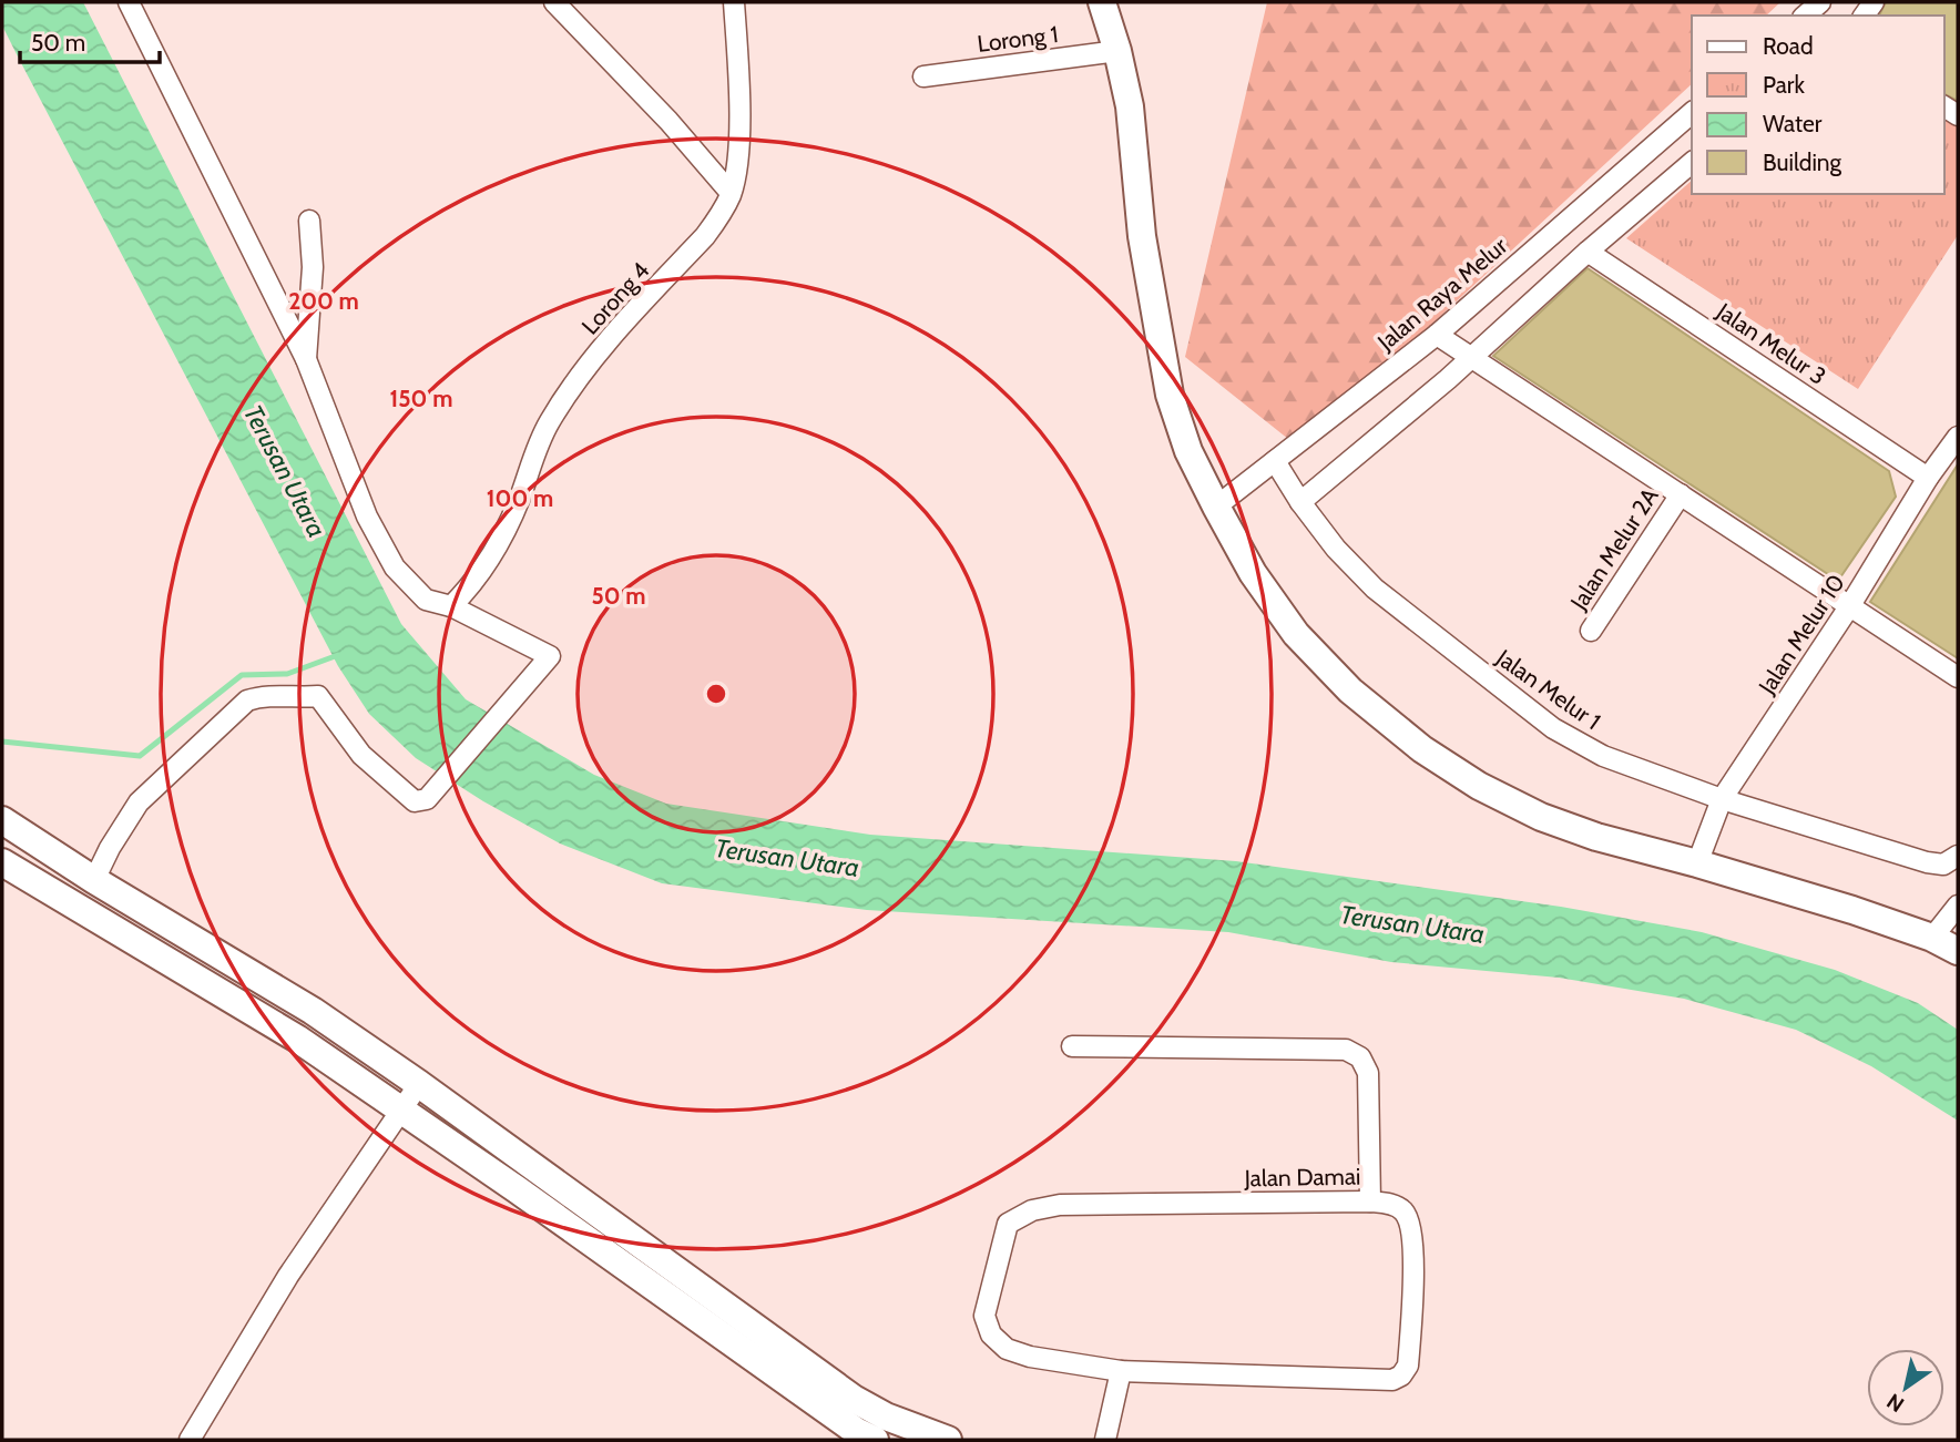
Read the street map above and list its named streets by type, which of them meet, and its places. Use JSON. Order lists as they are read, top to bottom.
{
  "streets": {
    "street": [
      "Lorong 1",
      "Jalan Raya Melur",
      "Lorong 4",
      "Jalan Melur 3",
      "Jalan Melur 2A",
      "Jalan Melur 10",
      "Jalan Melur 1",
      "Jalan Damai"
    ]
  },
  "crossings": [
    ["Jalan Raya Melur", "Jalan Melur 1"],
    ["Jalan Melur 3", "Jalan Melur 10"],
    ["Jalan Melur 10", "Jalan Melur 1"]
  ],
  "water": ["Terusan Utara"],
  "legend": [
    "Road",
    "Park",
    "Water",
    "Building"
  ],
  "scale_bar": "50 m",
  "north": "bottom left",
  "rings": [
    "200 m",
    "150 m",
    "100 m",
    "50 m"
  ]
}
